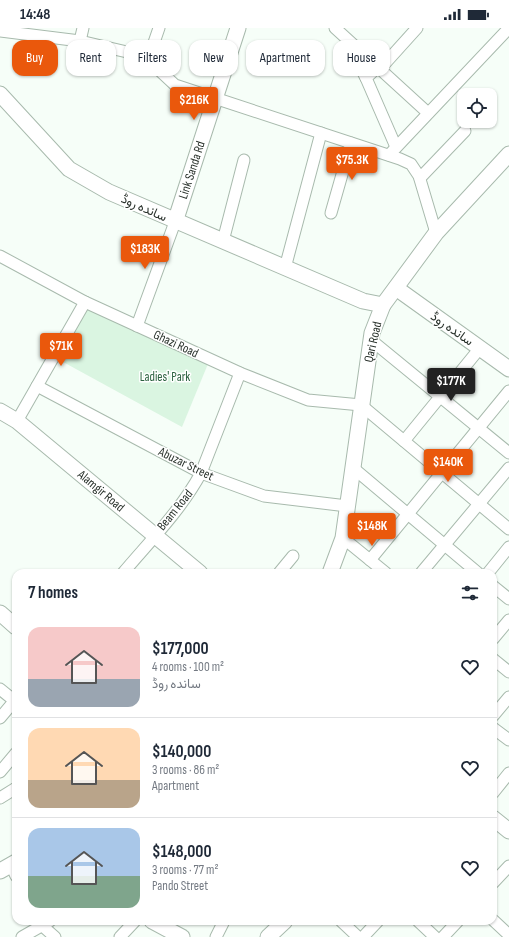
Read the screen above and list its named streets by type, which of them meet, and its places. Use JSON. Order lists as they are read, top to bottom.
{
  "streets": {
    "main road": [
      "Link Sanda Rd",
      "ساندہ روڈ",
      "Qari Road",
      "Alamgir Road"
    ],
    "street": ["Ghazi Road", "Abuzar Street", "Beam Road"]
  },
  "crossings": [
    ["Link Sanda Rd", "ساندہ روڈ"],
    ["ساندہ روڈ", "Qari Road"],
    ["Qari Road", "Ghazi Road"],
    ["Qari Road", "Abuzar Street"],
    ["Ghazi Road", "Beam Road"],
    ["Abuzar Street", "Beam Road"],
    ["Alamgir Road", "Beam Road"]
  ],
  "parks": ["Ladies' Park"],
  "page": {
    "status": "14:48",
    "chip": [
      "Buy",
      "Rent",
      "Filters",
      "New",
      "Apartment",
      "House"
    ],
    "price": [
      "$216K",
      "$75.3K",
      "$183K",
      "$71K",
      "$177K",
      "$140K",
      "$148K"
    ],
    "heading": "7 homes",
    "list": [
      {
        "name": "$177,000",
        "note": "4 rooms · 100 m² · ساندہ روڈ"
      },
      {
        "name": "$140,000",
        "note": "3 rooms · 86 m² · Apartment"
      },
      {
        "name": "$148,000",
        "note": "3 rooms · 77 m² · Pando Street"
      }
    ]
  }
}
